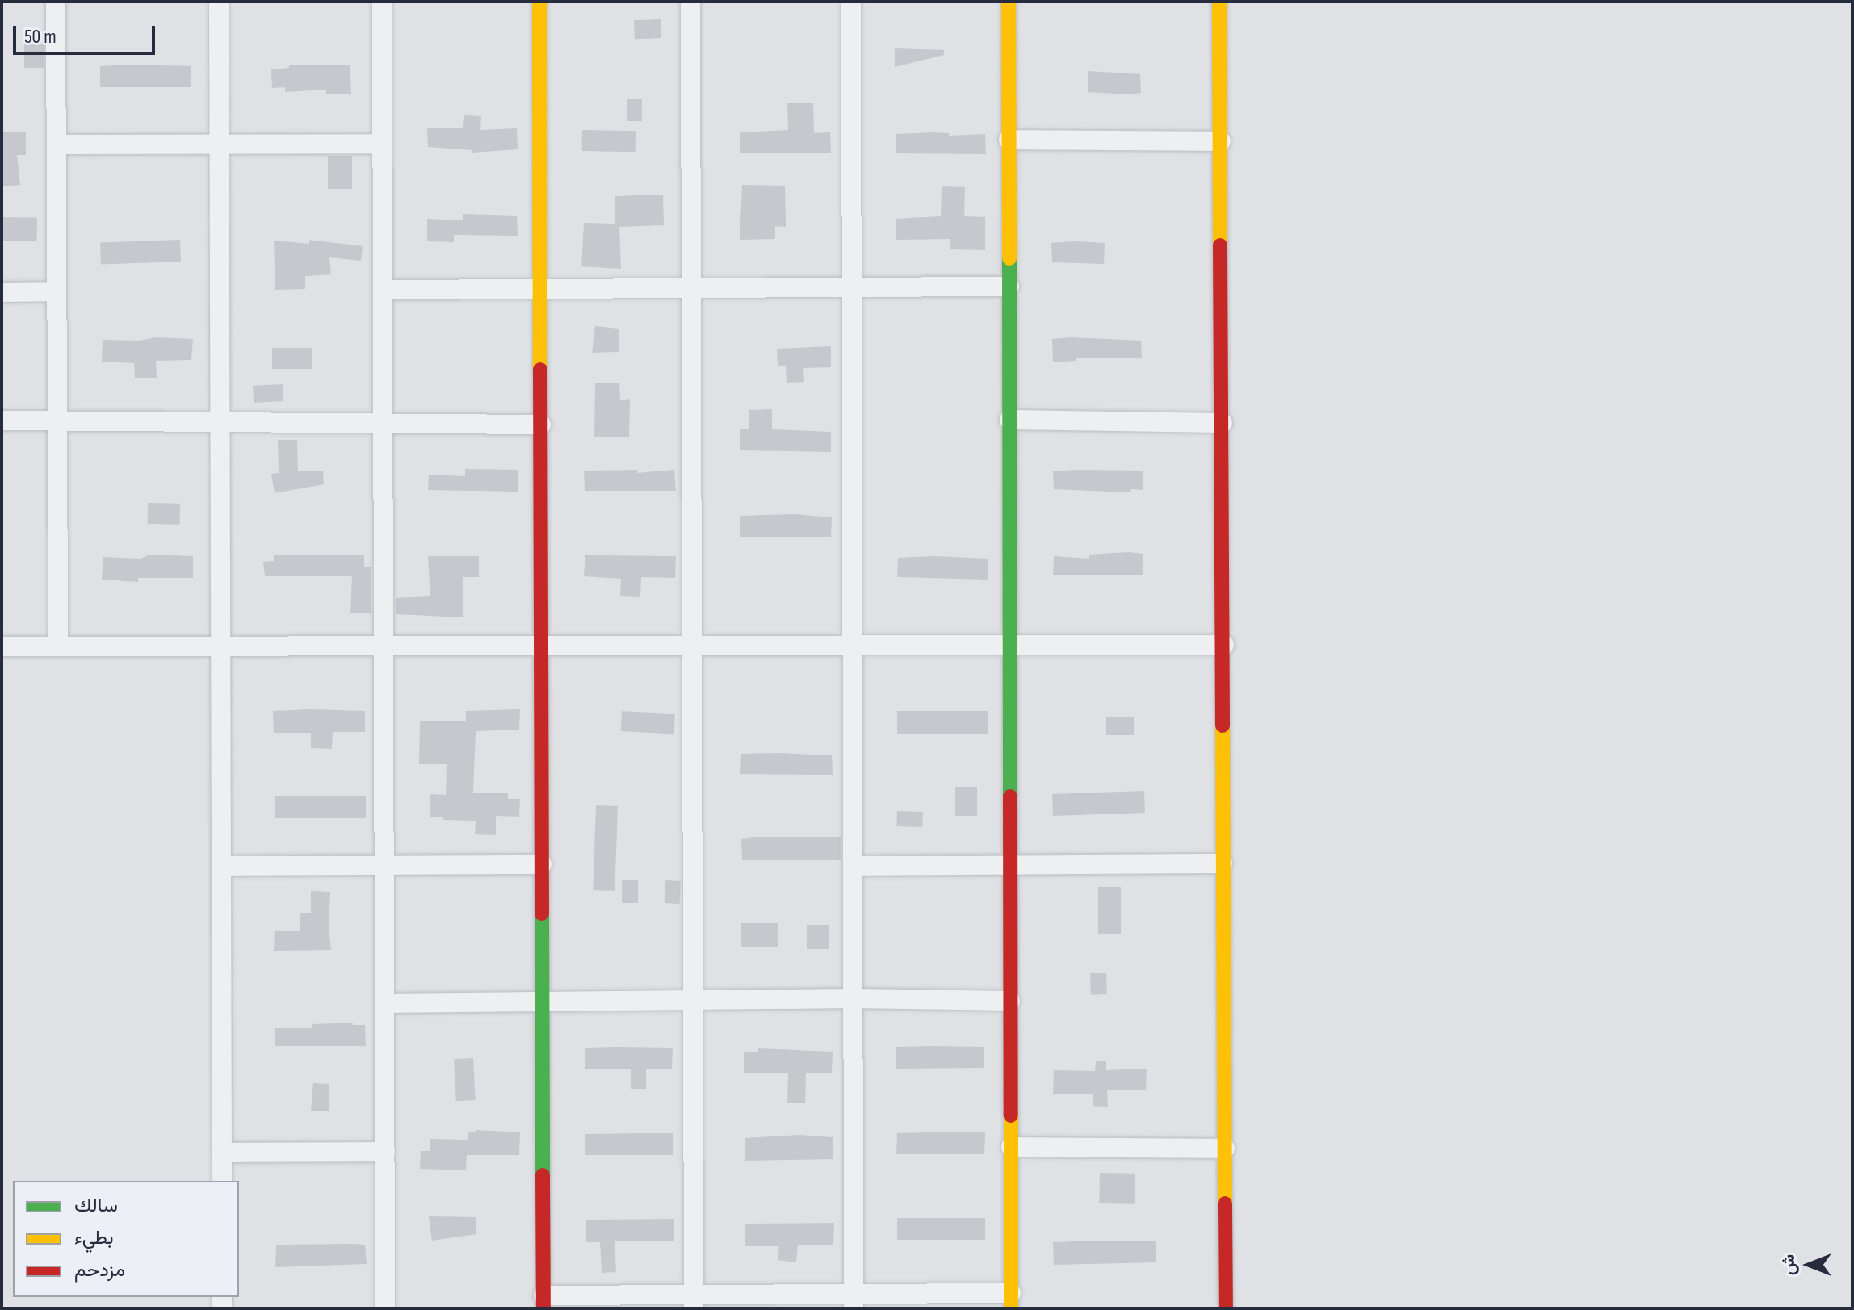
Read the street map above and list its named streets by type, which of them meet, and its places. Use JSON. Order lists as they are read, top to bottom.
{
  "legend": ["سالك", "بطيء", "مزدحم"],
  "scale_bar": "50 m",
  "north": "left"
}
